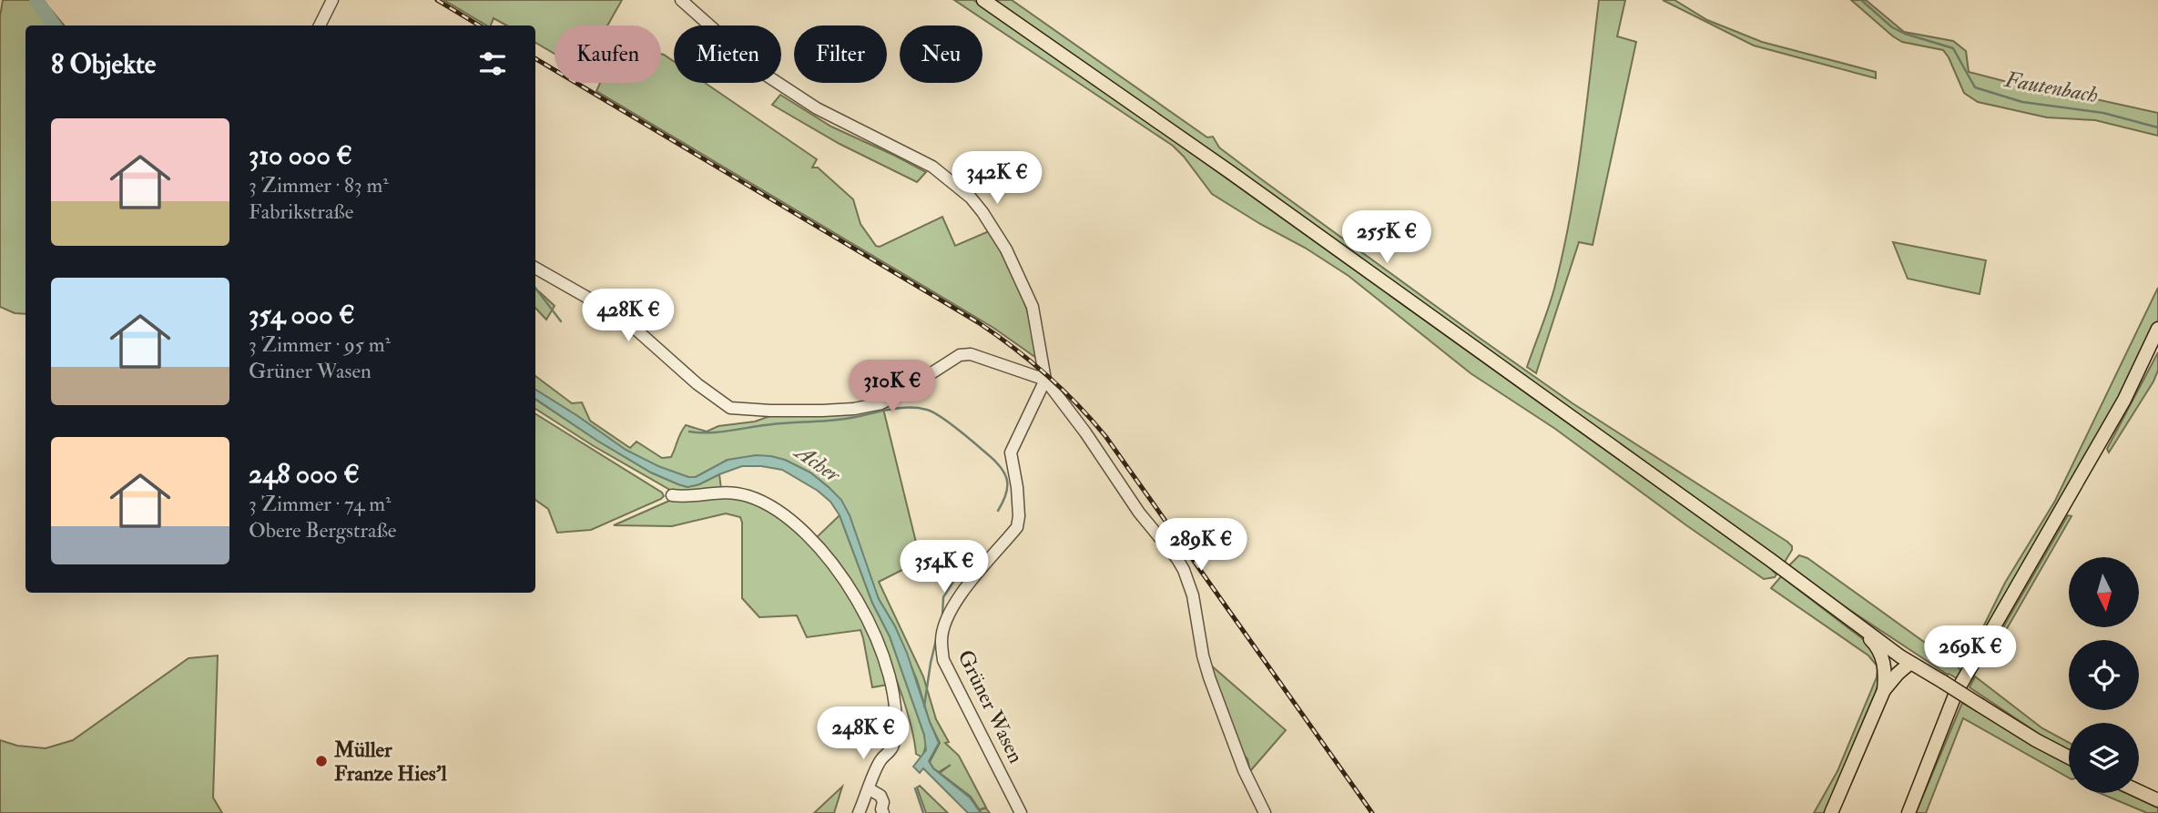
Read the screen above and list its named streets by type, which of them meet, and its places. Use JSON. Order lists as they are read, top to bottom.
{
  "streets": {
    "street": ["Grüner Wasen"]
  },
  "water": ["Fautenbach", "Acher"],
  "places": ["Müller Franze Hies'l"],
  "north": "bottom",
  "page": {
    "chip": [
      "Kaufen",
      "Mieten",
      "Filter",
      "Neu"
    ],
    "heading": "8 Objekte",
    "list": [
      {
        "name": "310 000 €",
        "note": "3 Zimmer · 83 m² · Fabrikstraße"
      },
      {
        "name": "354 000 €",
        "note": "3 Zimmer · 95 m² · Grüner Wasen"
      },
      {
        "name": "248 000 €",
        "note": "3 Zimmer · 74 m² · Obere Bergstraße"
      }
    ],
    "price": [
      "342K €",
      "255K €",
      "428K €",
      "310K €",
      "289K €",
      "354K €",
      "269K €",
      "248K €"
    ]
  }
}
